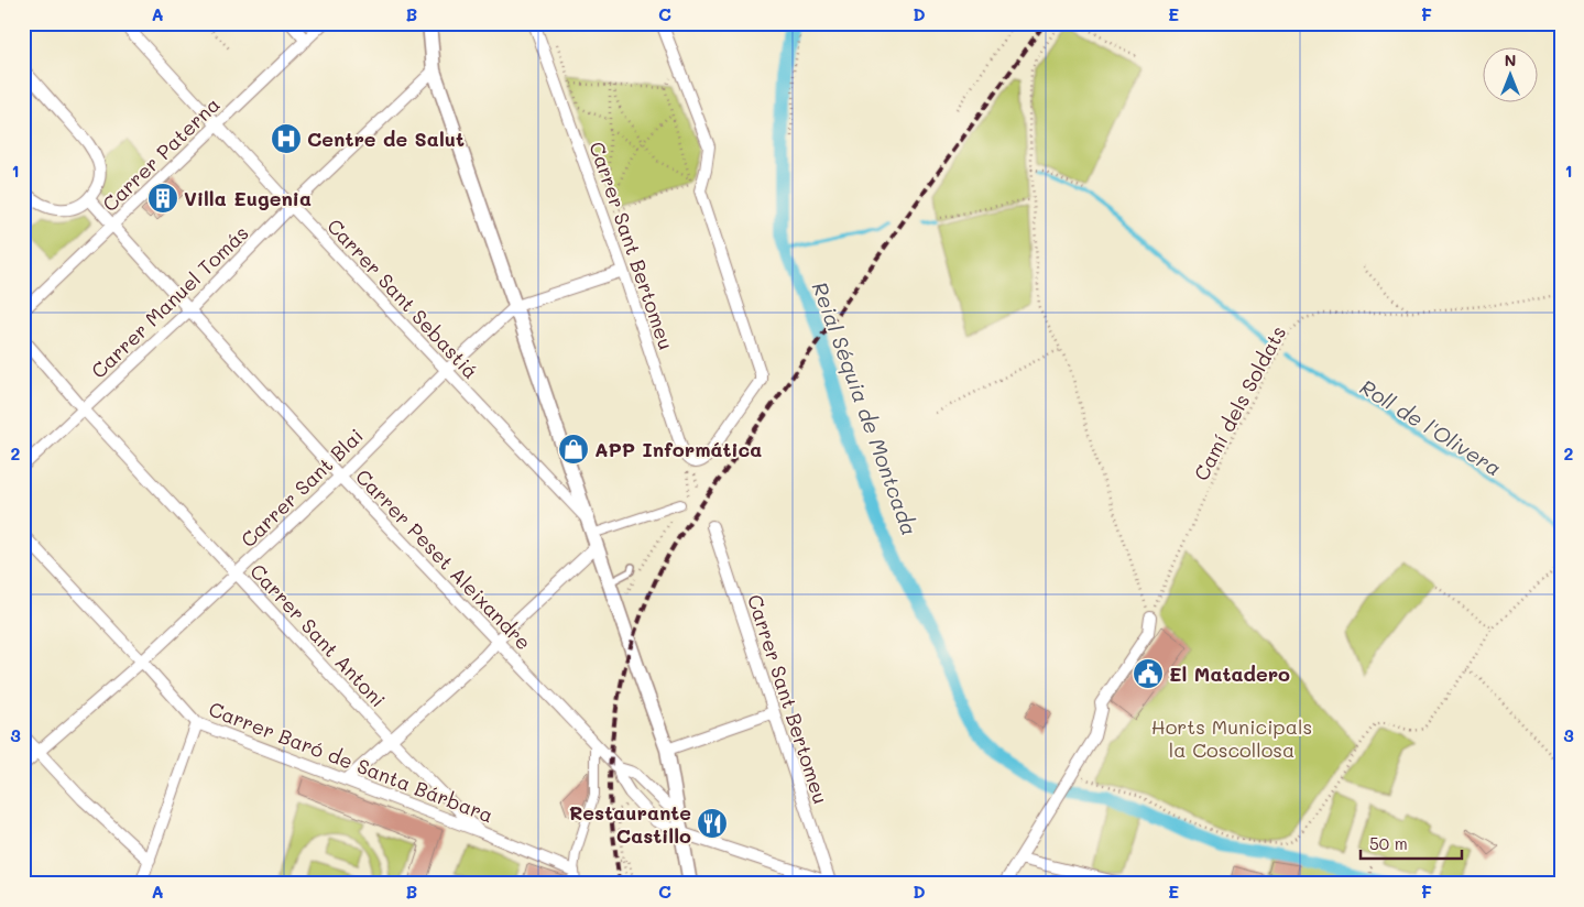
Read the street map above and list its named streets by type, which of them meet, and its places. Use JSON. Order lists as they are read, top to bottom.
{
  "streets": {
    "street": [
      "Carrer Paterna",
      "Carrer Sant Bertomeu",
      "Carrer Sant Sebastiá",
      "Carrer Manuel Tomás",
      "Carrer Sant Blai",
      "Carrer Peset Aleixandre",
      "Carrer Sant Antoni",
      "Carrer Baró de Santa Bárbara"
    ],
    "path": ["Camí dels Soldats"]
  },
  "crossings": [
    ["Carrer Paterna", "Carrer Sant Sebastiá"],
    ["Carrer Paterna", "Carrer Peset Aleixandre"],
    ["Carrer Sant Bertomeu", "Carrer Sant Blai"],
    ["Carrer Sant Sebastiá", "Carrer Manuel Tomás"],
    ["Carrer Sant Sebastiá", "Carrer Sant Blai"],
    ["Carrer Manuel Tomás", "Carrer Peset Aleixandre"],
    ["Carrer Manuel Tomás", "Carrer Sant Antoni"],
    ["Carrer Sant Blai", "Carrer Peset Aleixandre"],
    ["Carrer Sant Blai", "Carrer Sant Antoni"],
    ["Carrer Sant Blai", "Carrer Baró de Santa Bárbara"],
    ["Carrer Sant Antoni", "Carrer Baró de Santa Bárbara"]
  ],
  "water": ["Reial Séquia de Montcada", "Roll de l'Olivera"],
  "parks": ["Horts Municipals la Coscollosa"],
  "places": {
    "hospital": ["Centre de Salut"],
    "building": ["Villa Eugenia"],
    "shop": ["APP Informática"],
    "public building": ["El Matadero"],
    "restaurant": ["Restaurante Castillo"]
  },
  "scale_bar": "50 m",
  "north": "top",
  "grid": {
    "columns": [
      "A",
      "B",
      "C",
      "D",
      "E",
      "F"
    ],
    "rows": ["1", "2", "3"]
  }
}
